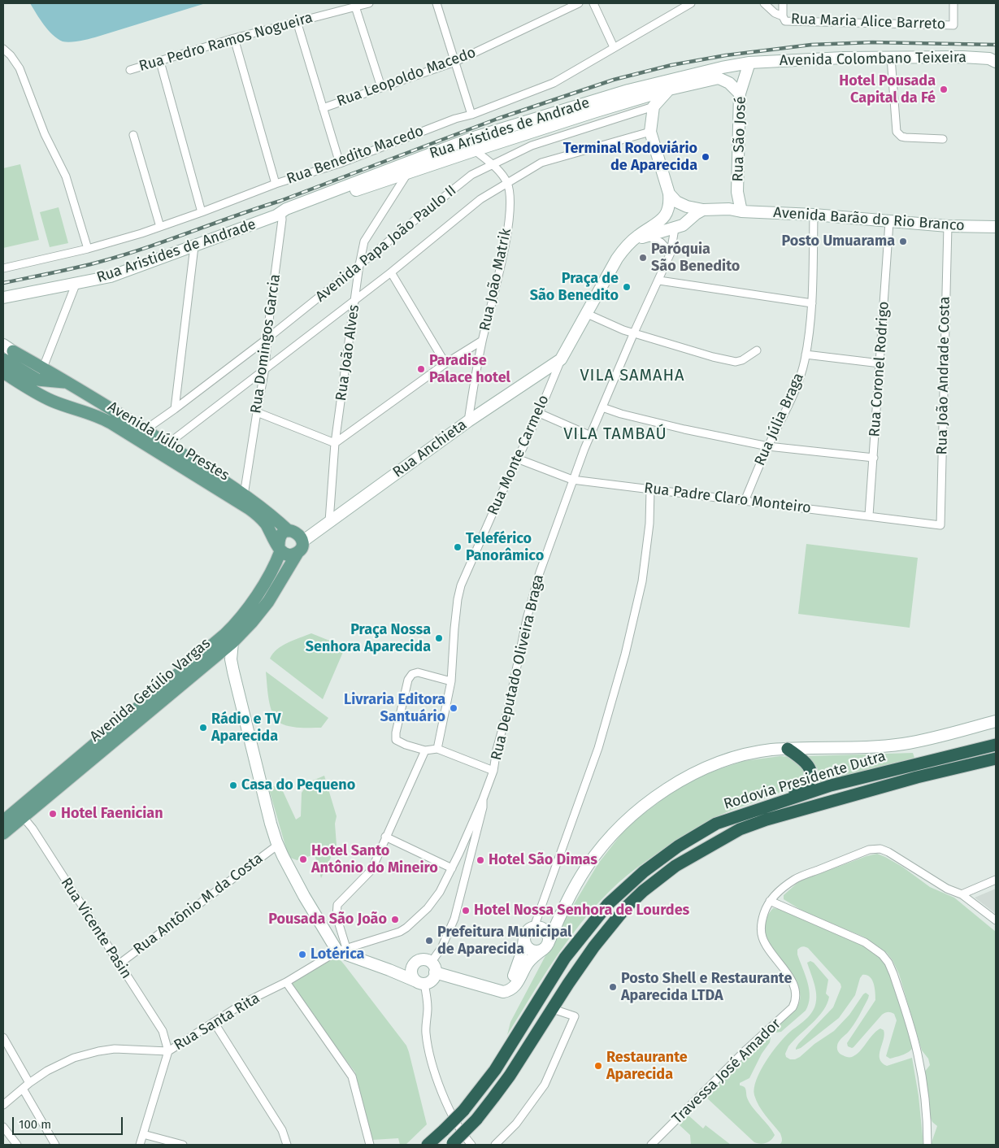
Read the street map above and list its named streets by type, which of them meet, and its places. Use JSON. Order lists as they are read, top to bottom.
{
  "streets": {
    "highway": ["Rodovia Presidente Dutra"],
    "main road": [
      "Avenida Colombano Teixeira",
      "Rua Aristides de Andrade",
      "Rua São José",
      "Avenida Barão do Rio Branco",
      "Avenida Júlio Prestes",
      "Rua Anchieta",
      "Rua Monte Carmelo",
      "Avenida Getúlio Vargas"
    ],
    "street": [
      "Rua Maria Alice Barreto",
      "Rua Pedro Ramos Nogueira",
      "Rua Leopoldo Macedo",
      "Rua Benedito Macedo",
      "Avenida Papa João Paulo II",
      "Rua João Matrik",
      "Rua Domingos Garcia",
      "Rua João Alves",
      "Rua Coronel Rodrigo",
      "Rua João Andrade Costa",
      "Rua Júlia Braga",
      "Rua Padre Claro Monteiro",
      "Rua Deputado Oliveira Braga",
      "Rua Antônio M da Costa",
      "Rua Vicente Pasin",
      "Rua Santa Rita",
      "Travessa José Amador"
    ]
  },
  "crossings": [
    ["Avenida Colombano Teixeira", "Rua Aristides de Andrade"],
    ["Avenida Colombano Teixeira", "Rua São José"],
    ["Rua Aristides de Andrade", "Rua São José"],
    ["Rua Aristides de Andrade", "Avenida Papa João Paulo II"],
    ["Rua Aristides de Andrade", "Rua Domingos Garcia"],
    ["Rua Aristides de Andrade", "Rua João Alves"],
    ["Rua Aristides de Andrade", "Rua Monte Carmelo"],
    ["Rua São José", "Avenida Barão do Rio Branco"],
    ["Rua São José", "Avenida Papa João Paulo II"],
    ["Rua São José", "Rua Monte Carmelo"],
    ["Avenida Barão do Rio Branco", "Rua Coronel Rodrigo"],
    ["Avenida Barão do Rio Branco", "Rua João Andrade Costa"],
    ["Avenida Barão do Rio Branco", "Rua Júlia Braga"],
    ["Avenida Papa João Paulo II", "Rua João Matrik"],
    ["Avenida Papa João Paulo II", "Rua Domingos Garcia"],
    ["Avenida Papa João Paulo II", "Rua João Alves"],
    ["Avenida Papa João Paulo II", "Avenida Júlio Prestes"],
    ["Avenida Papa João Paulo II", "Rua Monte Carmelo"],
    ["Rua João Matrik", "Rua Anchieta"],
    ["Rua Domingos Garcia", "Avenida Júlio Prestes"],
    ["Rua João Alves", "Rua Anchieta"],
    ["Rua Coronel Rodrigo", "Rua Padre Claro Monteiro"],
    ["Rua João Andrade Costa", "Rua Padre Claro Monteiro"],
    ["Rua Júlia Braga", "Rua Padre Claro Monteiro"],
    ["Avenida Júlio Prestes", "Rua Anchieta"],
    ["Avenida Júlio Prestes", "Avenida Getúlio Vargas"],
    ["Rua Anchieta", "Rua Monte Carmelo"],
    ["Rua Anchieta", "Avenida Getúlio Vargas"],
    ["Rua Monte Carmelo", "Rua Padre Claro Monteiro"],
    ["Rua Padre Claro Monteiro", "Rua Deputado Oliveira Braga"],
    ["Rua Deputado Oliveira Braga", "Rua Santa Rita"],
    ["Avenida Getúlio Vargas", "Rua Vicente Pasin"],
    ["Rua Antônio M da Costa", "Rua Vicente Pasin"],
    ["Rua Vicente Pasin", "Rua Santa Rita"]
  ],
  "districts": ["VILA SAMAHA", "VILA TAMBAÚ"],
  "places": [
    "Hotel Pousada Capital da Fé",
    "Terminal Rodoviário de Aparecida",
    "Posto Umuarama",
    "Paróquia São Benedito",
    "Praça de São Benedito",
    "Paradise Palace hotel",
    "Teleférico Panorâmico",
    "Praça Nossa Senhora Aparecida",
    "Livraria Editora Santuário",
    "Rádio e TV Aparecida",
    "Casa do Pequeno",
    "Hotel Faenician",
    "Hotel Santo Antônio do Mineiro",
    "Hotel São Dimas",
    "Hotel Nossa Senhora de Lourdes",
    "Pousada São João",
    "Prefeitura Municipal de Aparecida",
    "Lotérica",
    "Posto Shell e Restaurante Aparecida LTDA",
    "Restaurante Aparecida"
  ],
  "scale_bar": "100 m"
}
